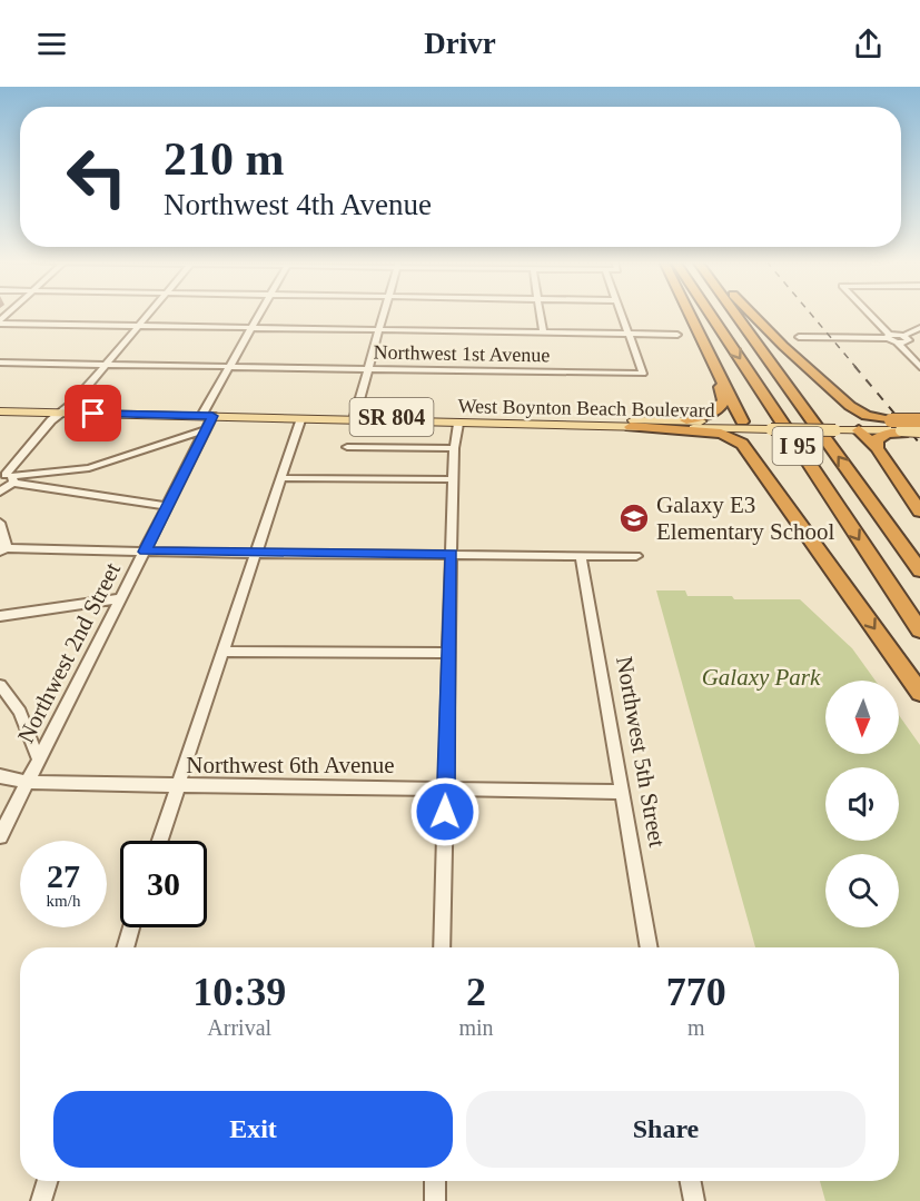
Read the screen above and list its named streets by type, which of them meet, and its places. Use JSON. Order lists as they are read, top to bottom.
{
  "streets": {
    "highway": ["I 95"],
    "main road": ["West Boynton Beach Boulevard", "SR 804"],
    "street": [
      "Northwest 1st Avenue",
      "Northwest 2nd Street",
      "Northwest 5th Street",
      "Northwest 6th Avenue"
    ]
  },
  "crossings": [
    ["Northwest 1st Avenue", "Northwest 2nd Street"],
    ["West Boynton Beach Boulevard", "Northwest 2nd Street"],
    ["Northwest 2nd Street", "Northwest 6th Avenue"],
    ["Northwest 5th Street", "Northwest 6th Avenue"]
  ],
  "parks": ["Galaxy Park"],
  "places": {
    "school or university": ["Galaxy E3 Elementary School"]
  },
  "north": "bottom",
  "page": {
    "header": "Drivr",
    "turn": ["210 m", "Northwest 4th Avenue"],
    "speed": "27 km/h",
    "limit": "30",
    "eta": [
      "10:39",
      "Arrival",
      "2",
      "min",
      "770",
      "m"
    ],
    "buttons": ["Exit", "Share"]
  }
}
